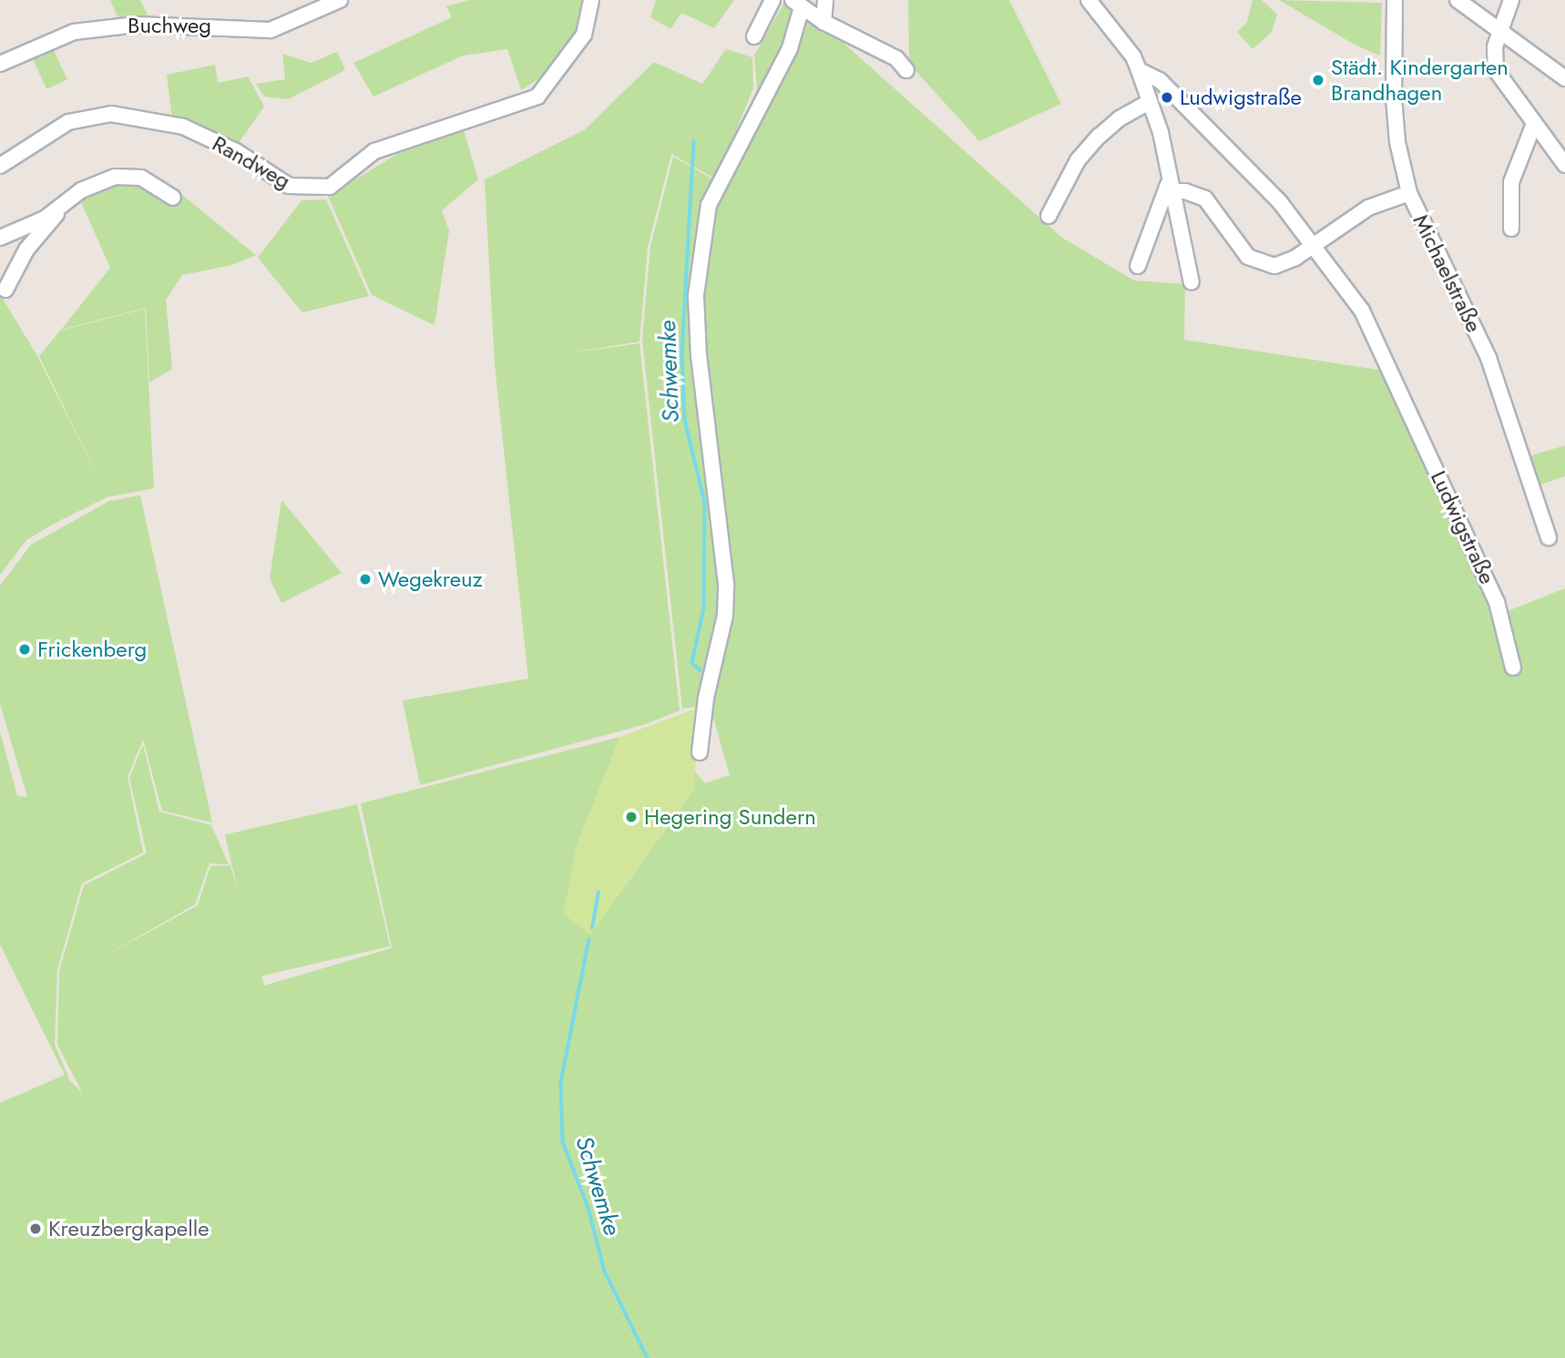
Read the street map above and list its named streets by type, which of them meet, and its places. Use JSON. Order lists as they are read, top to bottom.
{
  "streets": {
    "street": [
      "Buchweg",
      "Randweg",
      "Michaelstraße",
      "Ludwigstraße"
    ]
  },
  "water": ["Schwemke"],
  "places": [
    "Städt. Kindergarten Brandhagen",
    "Ludwigstraße",
    "Wegekreuz",
    "Frickenberg",
    "Hegering Sundern",
    "Kreuzbergkapelle"
  ]
}
